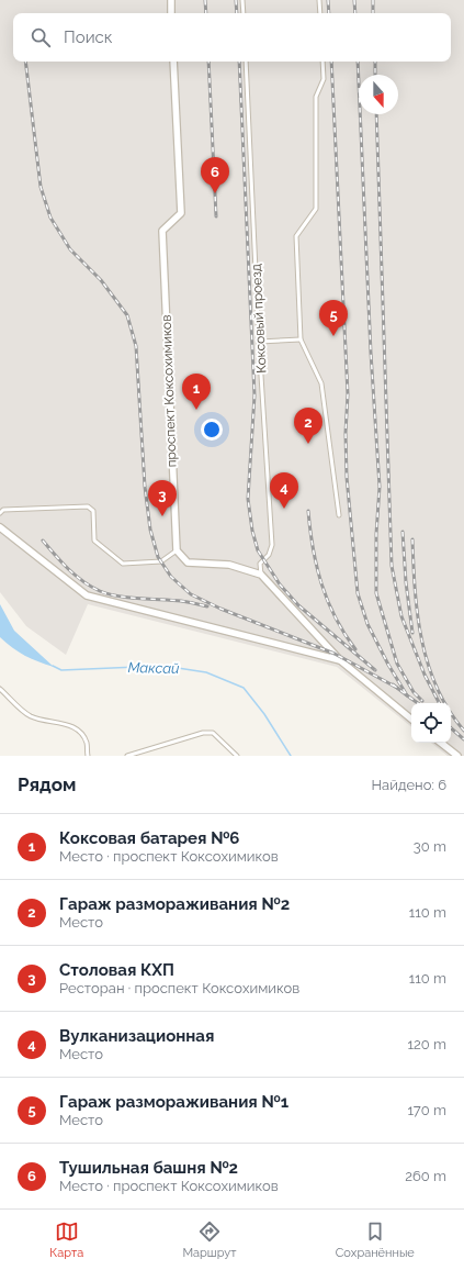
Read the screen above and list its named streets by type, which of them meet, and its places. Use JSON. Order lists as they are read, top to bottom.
{
  "streets": {
    "street": ["проспект Коксохимиков"],
    "lane": ["Коксовый проезд"]
  },
  "water": ["Максай"],
  "north": "bottom",
  "page": {
    "search": "Поиск",
    "pins": [
      "6",
      "5",
      "1",
      "2",
      "4",
      "3"
    ],
    "heading": ["Рядом", "Найдено: 6"],
    "list": [
      {
        "mark": "1",
        "name": "Коксовая батарея №6",
        "note": "Место · проспект Коксохимиков",
        "value": "30 m"
      },
      {
        "mark": "2",
        "name": "Гараж размораживания №2",
        "note": "Место",
        "value": "110 m"
      },
      {
        "mark": "3",
        "name": "Столовая КХП",
        "note": "Ресторан · проспект Коксохимиков",
        "value": "110 m"
      },
      {
        "mark": "4",
        "name": "Вулканизационная",
        "note": "Место",
        "value": "120 m"
      },
      {
        "mark": "5",
        "name": "Гараж размораживания №1",
        "note": "Место",
        "value": "170 m"
      },
      {
        "mark": "6",
        "name": "Тушильная башня №2",
        "note": "Место · проспект Коксохимиков",
        "value": "260 m"
      }
    ],
    "nav": ["Карта", "Маршрут", "Сохранённые"]
  }
}
